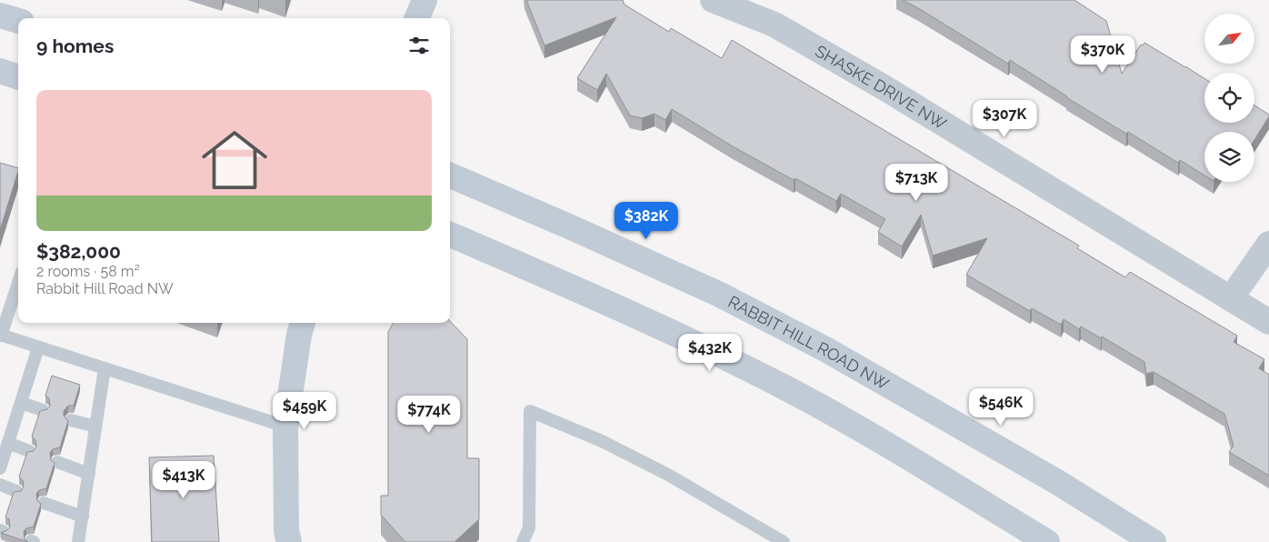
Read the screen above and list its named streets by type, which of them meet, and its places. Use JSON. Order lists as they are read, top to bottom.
{
  "streets": {
    "main road": ["RABBIT HILL ROAD NW"],
    "street": ["SHASKE DRIVE NW"]
  },
  "north": "top right",
  "page": {
    "heading": "9 homes",
    "price": [
      "$370K",
      "$307K",
      "$713K",
      "$382K",
      "$432K",
      "$546K",
      "$459K",
      "$774K",
      "$413K"
    ],
    "list": [
      {
        "name": "$382,000",
        "note": "2 rooms · 58 m² · Rabbit Hill Road NW"
      }
    ]
  }
}
